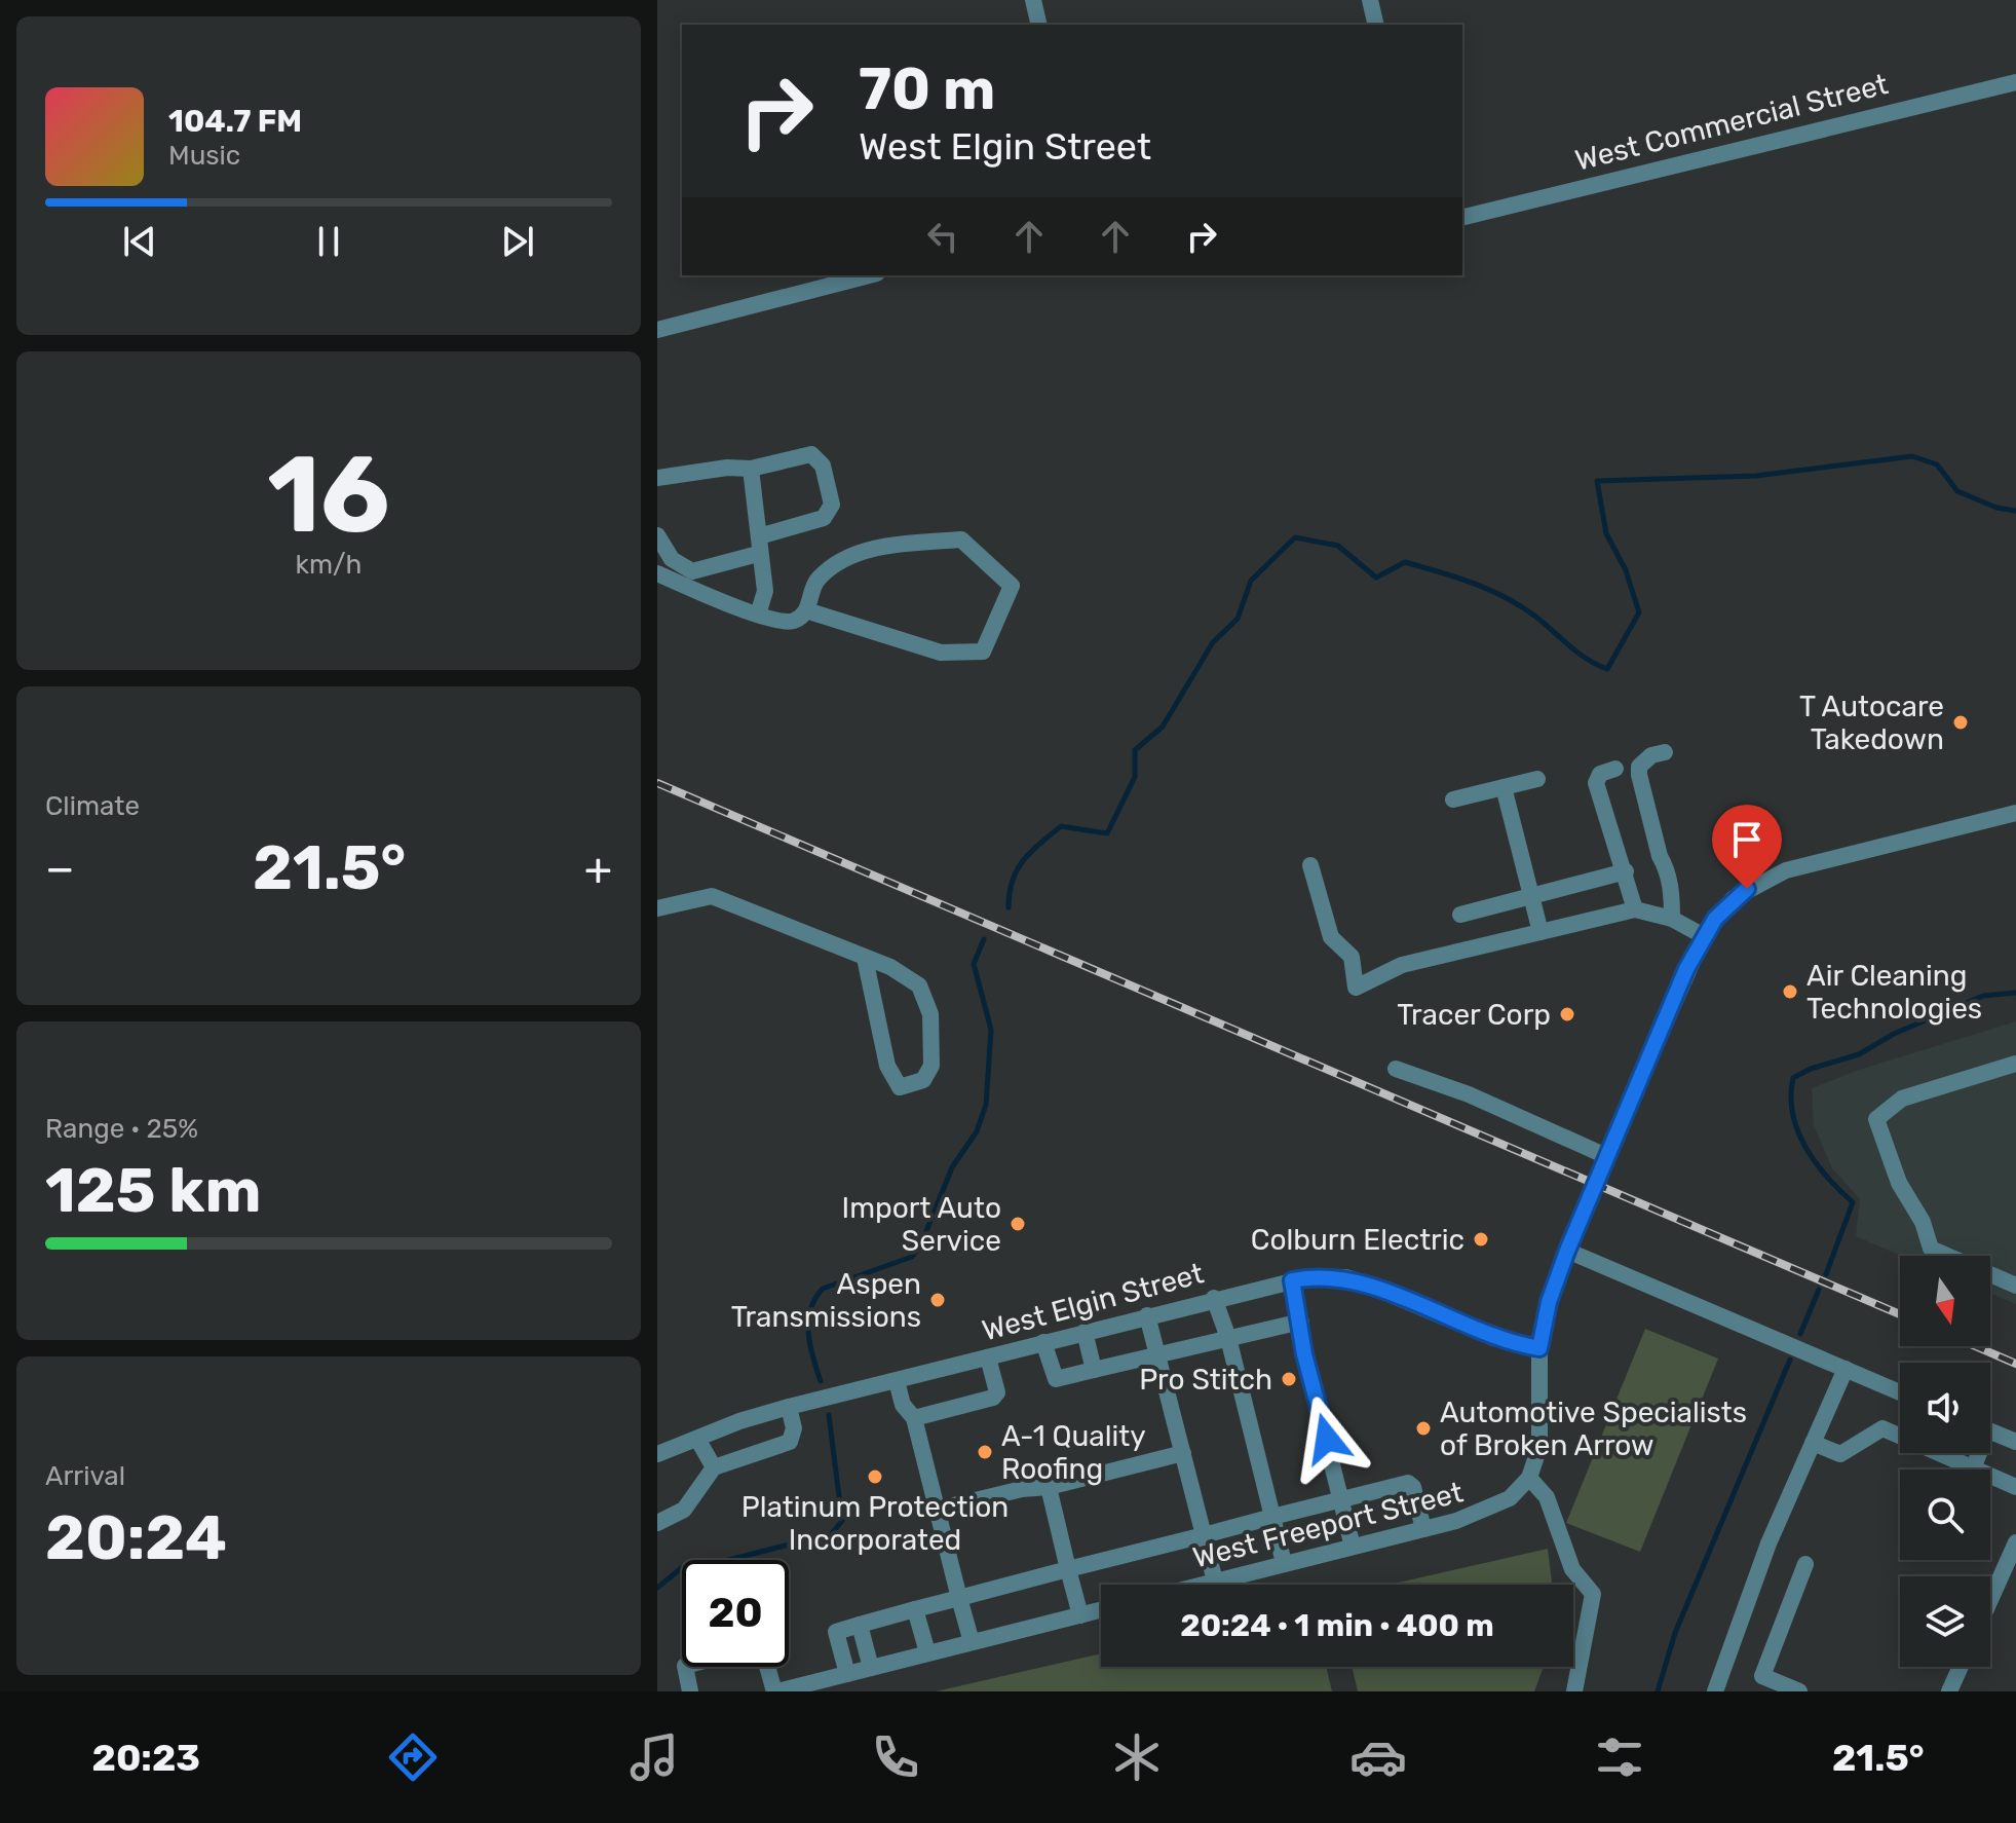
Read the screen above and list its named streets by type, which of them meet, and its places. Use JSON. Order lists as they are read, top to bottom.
{
  "streets": {
    "street": ["West Commercial Street", "West Elgin Street", "West Freeport Street"]
  },
  "places": [
    "T Autocare Takedown",
    "Air Cleaning Technologies",
    "Tracer Corp",
    "Import Auto Service",
    "Colburn Electric",
    "Aspen Transmissions",
    "Pro Stitch",
    "Automotive Specialists of Broken Arrow",
    "A-1 Quality Roofing",
    "Platinum Protection Incorporated"
  ],
  "north": "bottom",
  "page": {
    "turn": ["70 m", "West Elgin Street"],
    "song": ["104.7 FM", "Music"],
    "tile": [
      ["16", "km/h"],
      "Climate",
      ["Range · 25%", "125 km"],
      ["Arrival", "20:24"]
    ],
    "heat": ["−", "21.5°", "+"],
    "limit": "20",
    "trip": "20:24 · 1 min · 400 m",
    "tabs": ["20:23", "21.5°"]
  }
}
